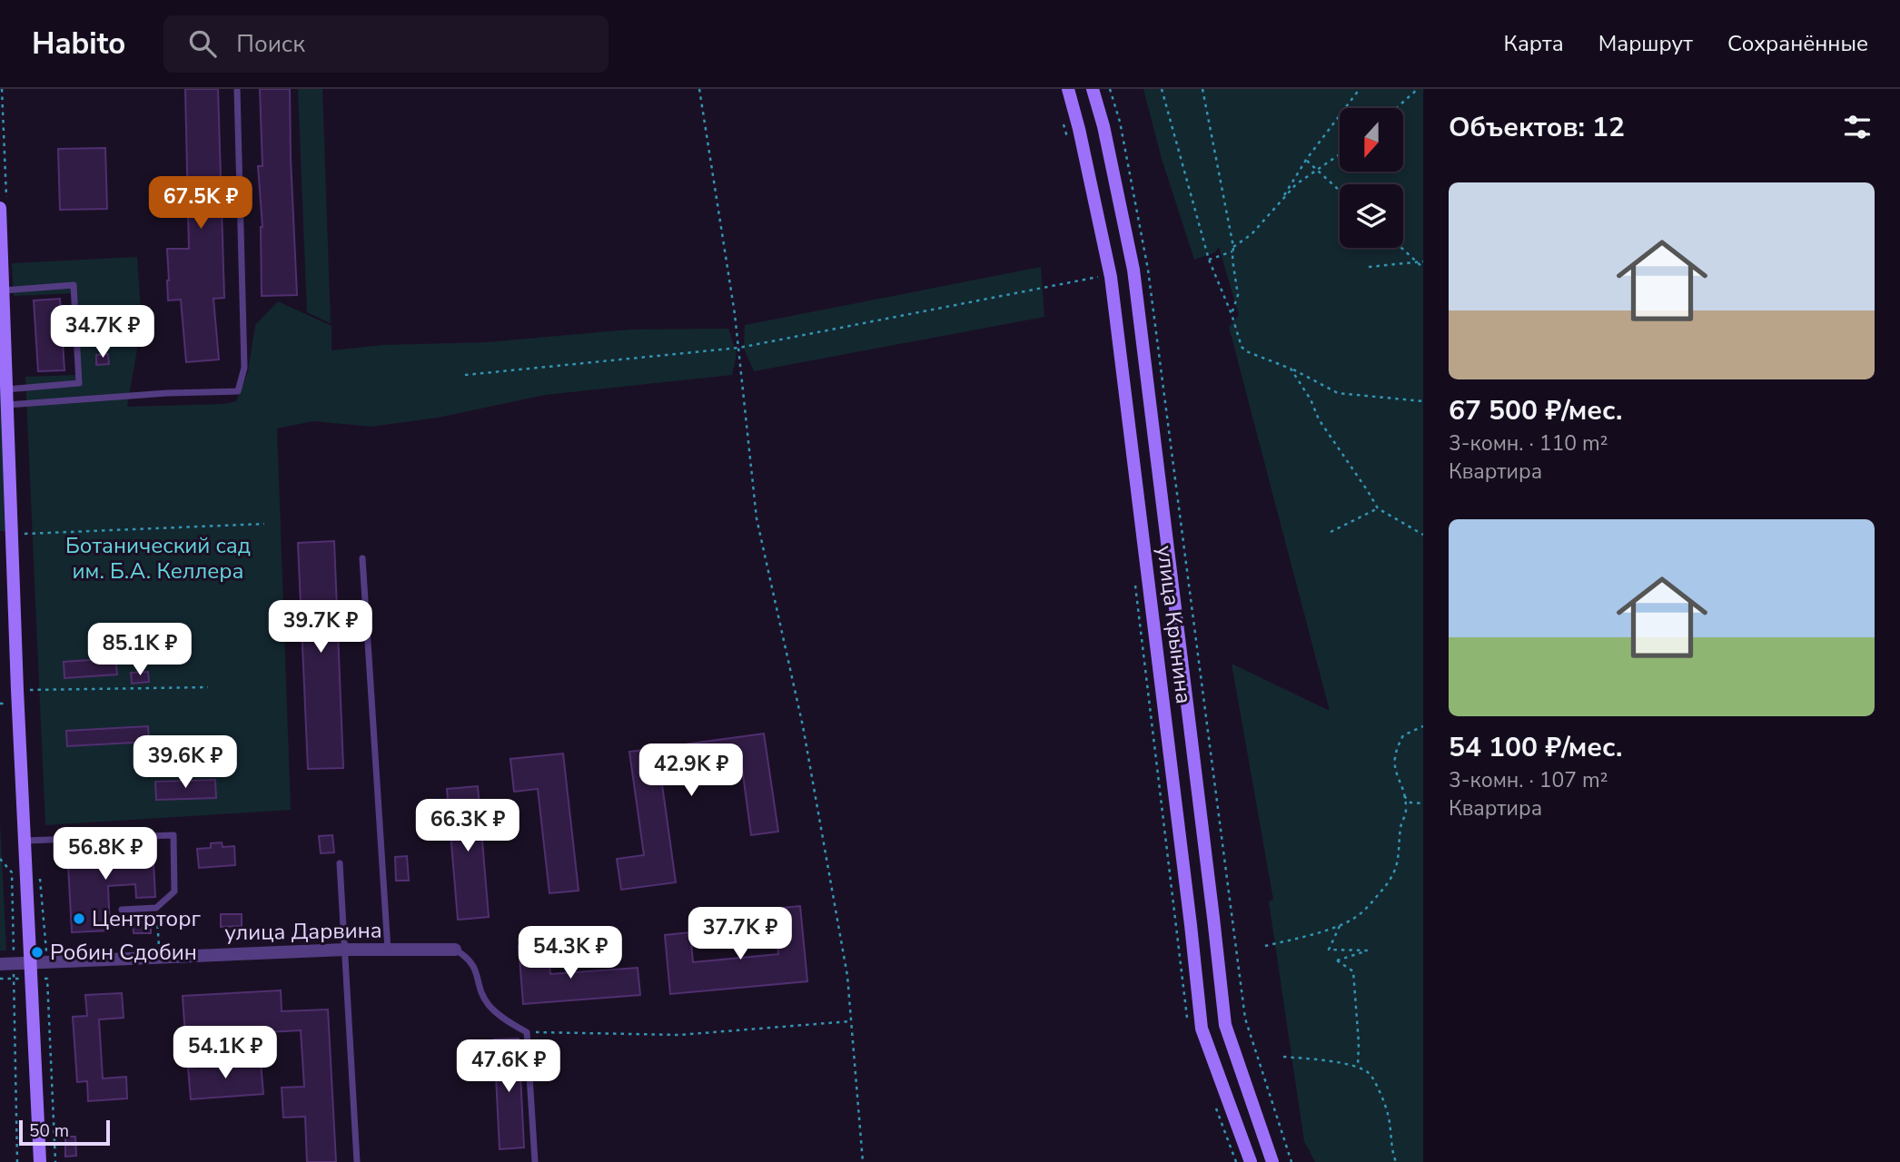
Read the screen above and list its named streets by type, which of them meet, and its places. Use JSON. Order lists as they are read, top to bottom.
{
  "streets": {
    "main road": ["улица Крынина"],
    "street": ["улица Дарвина"]
  },
  "parks": ["Ботанический сад им. Б.А. Келлера"],
  "places": ["Центрторг", "Робин Сдобин"],
  "scale_bar": "50 m",
  "north": "bottom",
  "page": {
    "header": "Habito",
    "search": "Поиск",
    "nav": ["Карта", "Маршрут", "Сохранённые"],
    "heading": "Объектов: 12",
    "list": [
      {
        "name": "67 500 ₽/мес.",
        "note": "3-комн. · 110 m² · Квартира"
      },
      {
        "name": "54 100 ₽/мес.",
        "note": "3-комн. · 107 m² · Квартира"
      }
    ],
    "price": [
      "67.5K ₽",
      "34.7K ₽",
      "39.7K ₽",
      "85.1K ₽",
      "39.6K ₽",
      "42.9K ₽",
      "66.3K ₽",
      "56.8K ₽",
      "37.7K ₽",
      "54.3K ₽",
      "54.1K ₽",
      "47.6K ₽"
    ],
    "scale": "50 m"
  }
}
